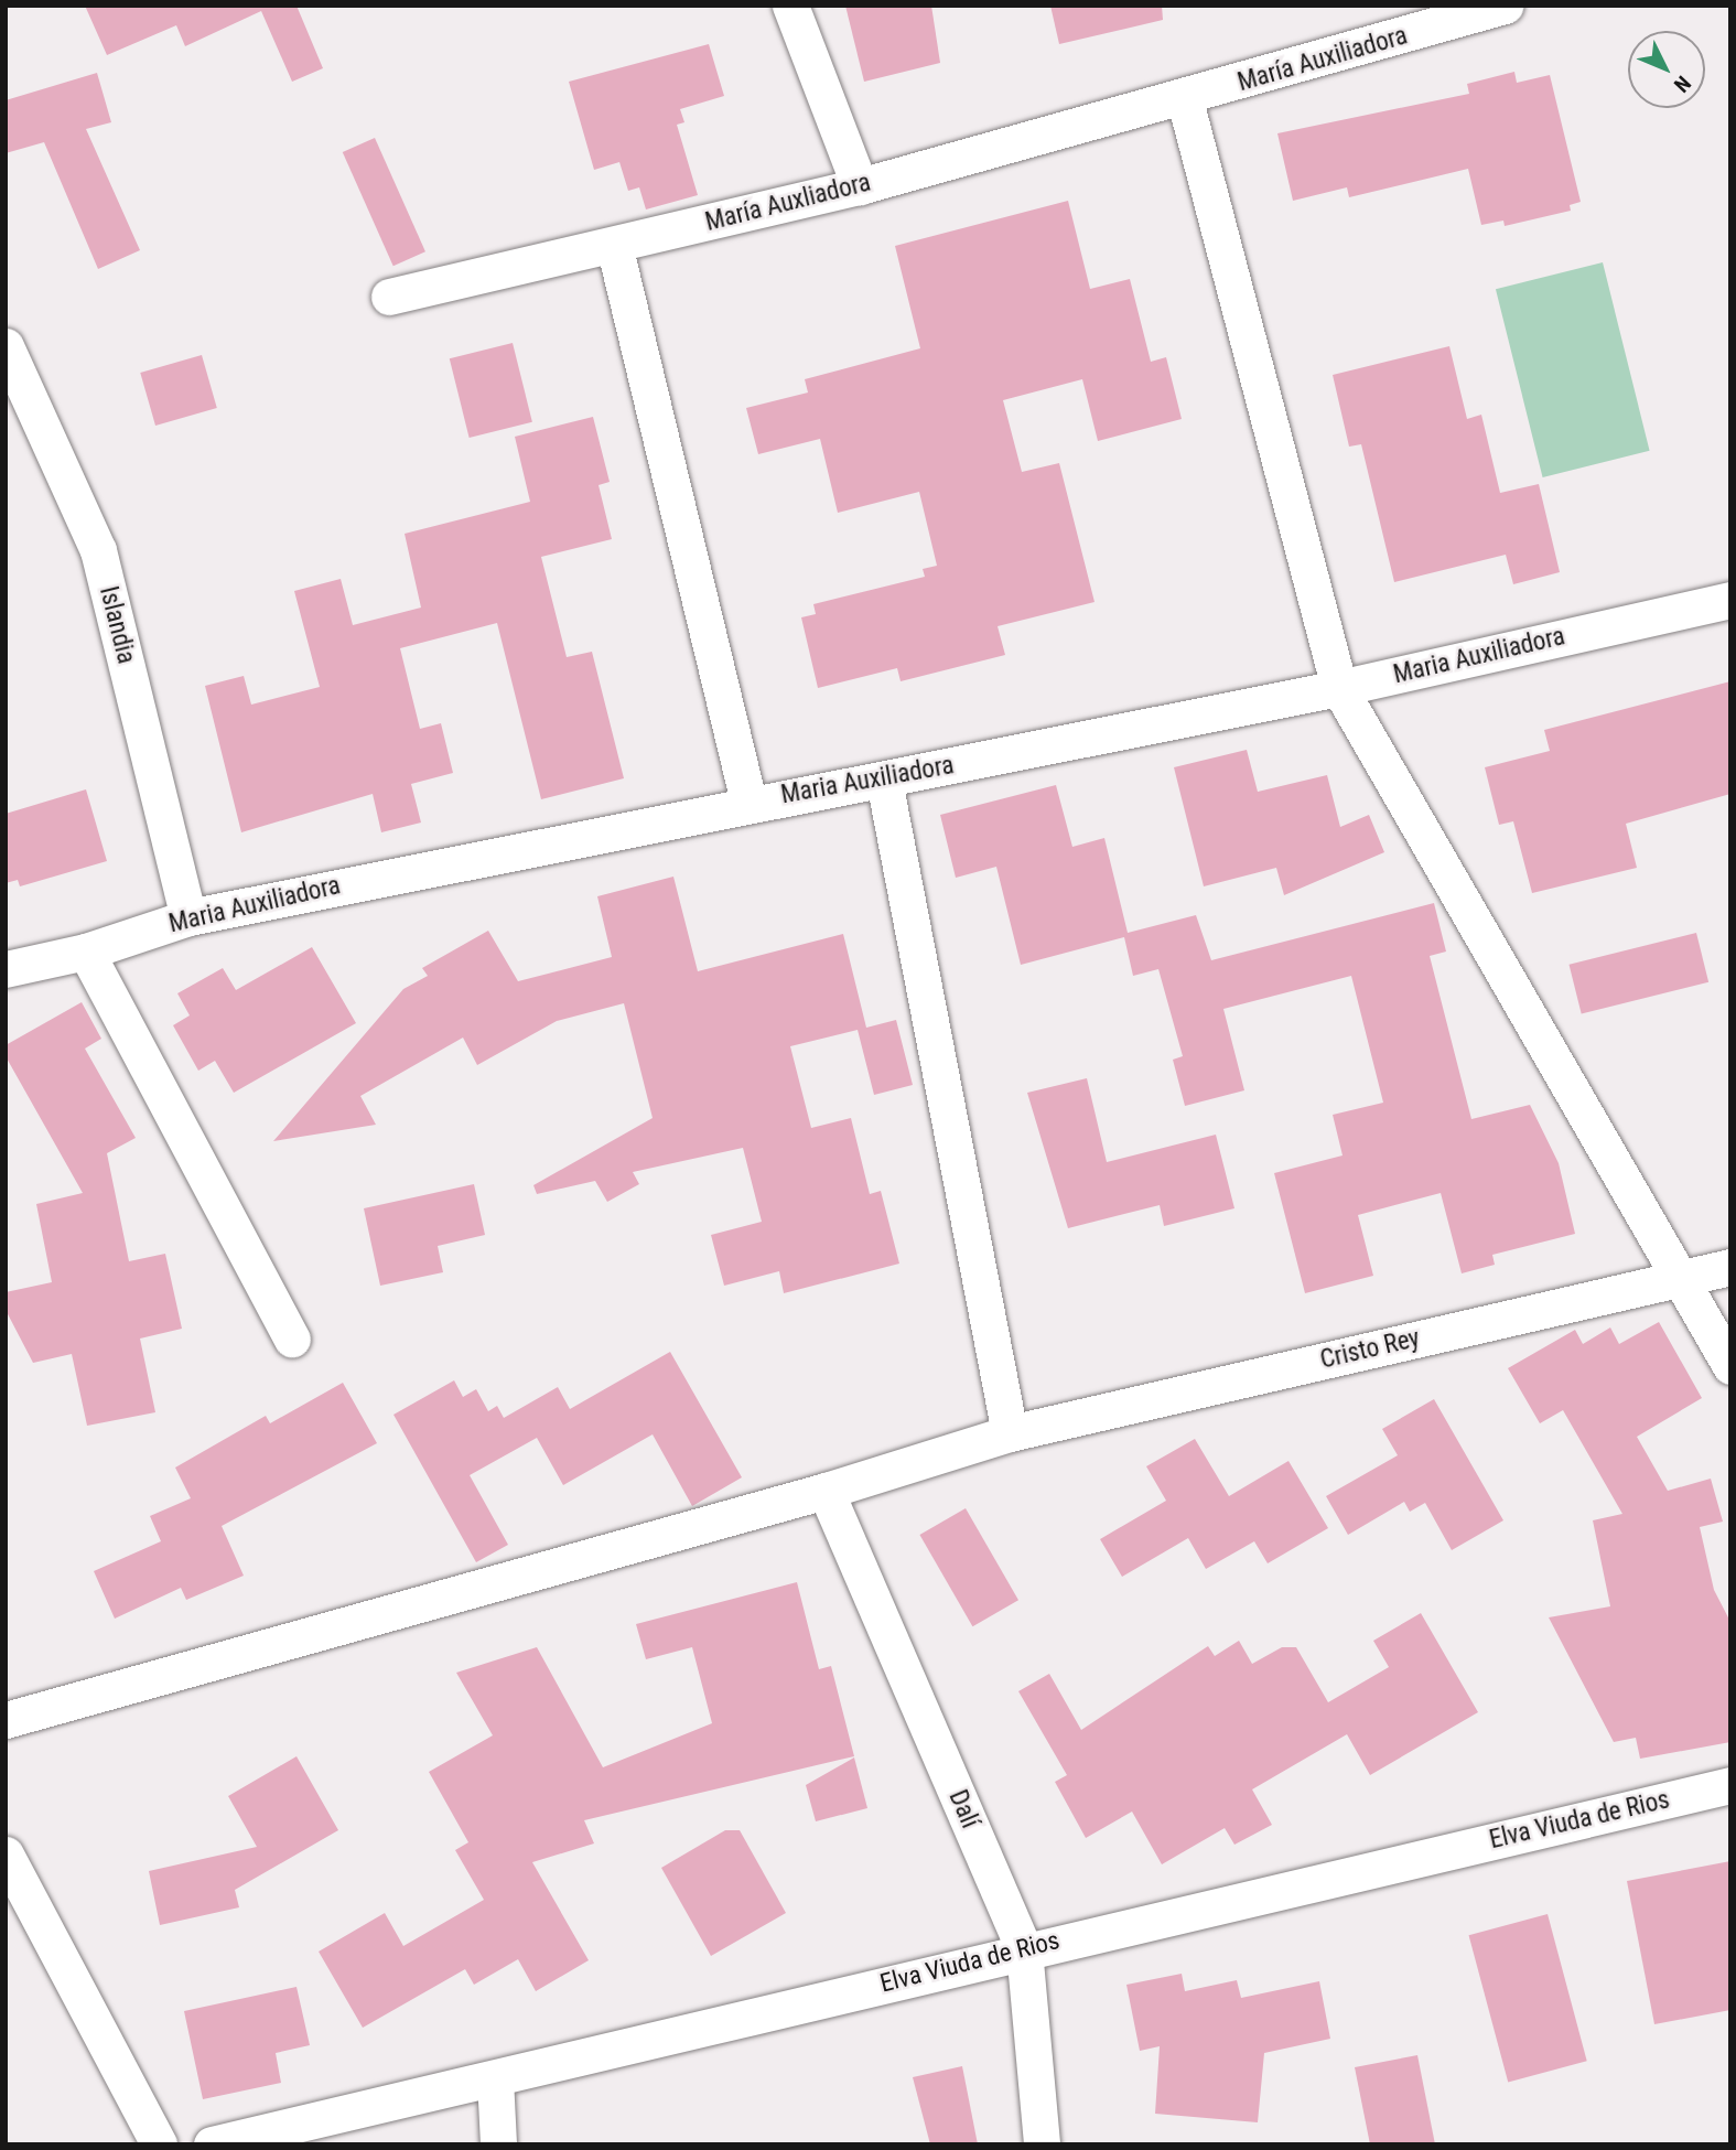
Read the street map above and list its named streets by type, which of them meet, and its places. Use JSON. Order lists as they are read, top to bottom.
{
  "streets": {
    "street": [
      "María Auxiliadora",
      "María Auxliadora",
      "Islandia",
      "Maria Auxiliadora",
      "Cristo Rey",
      "Dalí",
      "Elva Viuda de Rios"
    ]
  },
  "crossings": [
    ["María Auxiliadora", "María Auxliadora"],
    ["Islandia", "Maria Auxiliadora"],
    ["Cristo Rey", "Dalí"],
    ["Dalí", "Elva Viuda de Rios"]
  ],
  "north": "bottom right"
}
